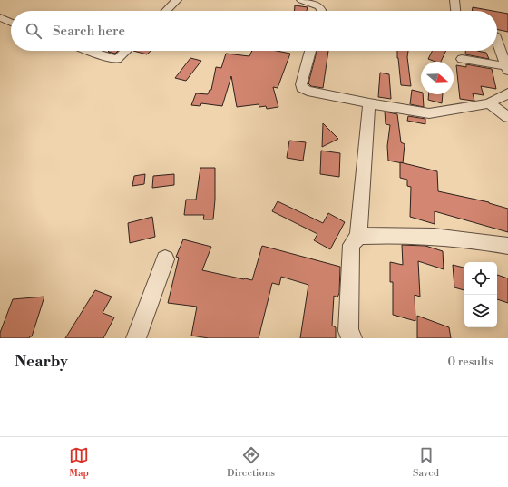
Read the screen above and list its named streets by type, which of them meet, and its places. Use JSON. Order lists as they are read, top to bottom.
{
  "north": "right",
  "page": {
    "search": "Search here",
    "heading": ["Nearby", "0 results"],
    "nav": ["Map", "Directions", "Saved"]
  }
}
